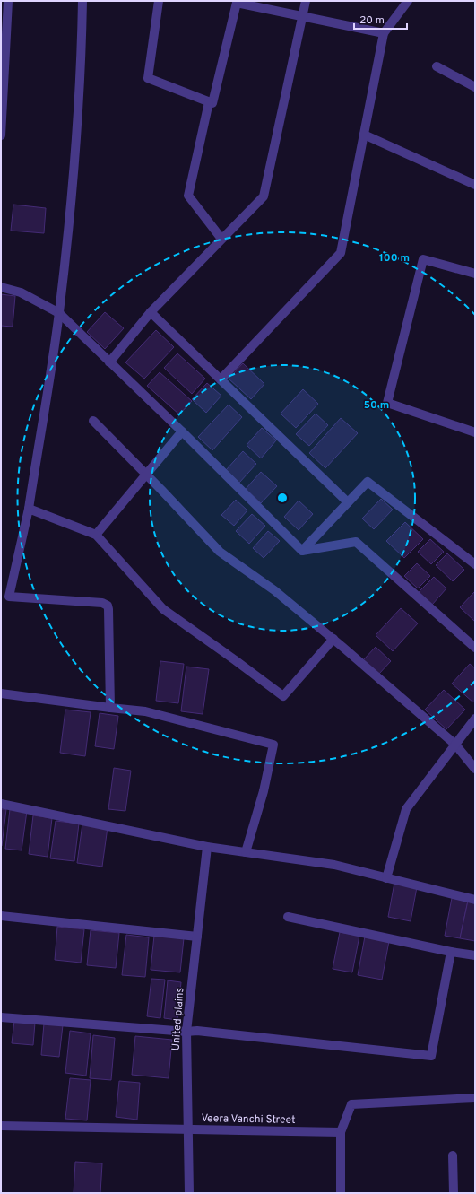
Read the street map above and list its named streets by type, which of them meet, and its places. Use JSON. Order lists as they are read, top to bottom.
{
  "streets": {
    "street": ["United plains", "Veera Vanchi Street"]
  },
  "crossings": [
    ["United plains", "Veera Vanchi Street"]
  ],
  "scale_bar": "20 m",
  "rings": ["100 m", "50 m"]
}
